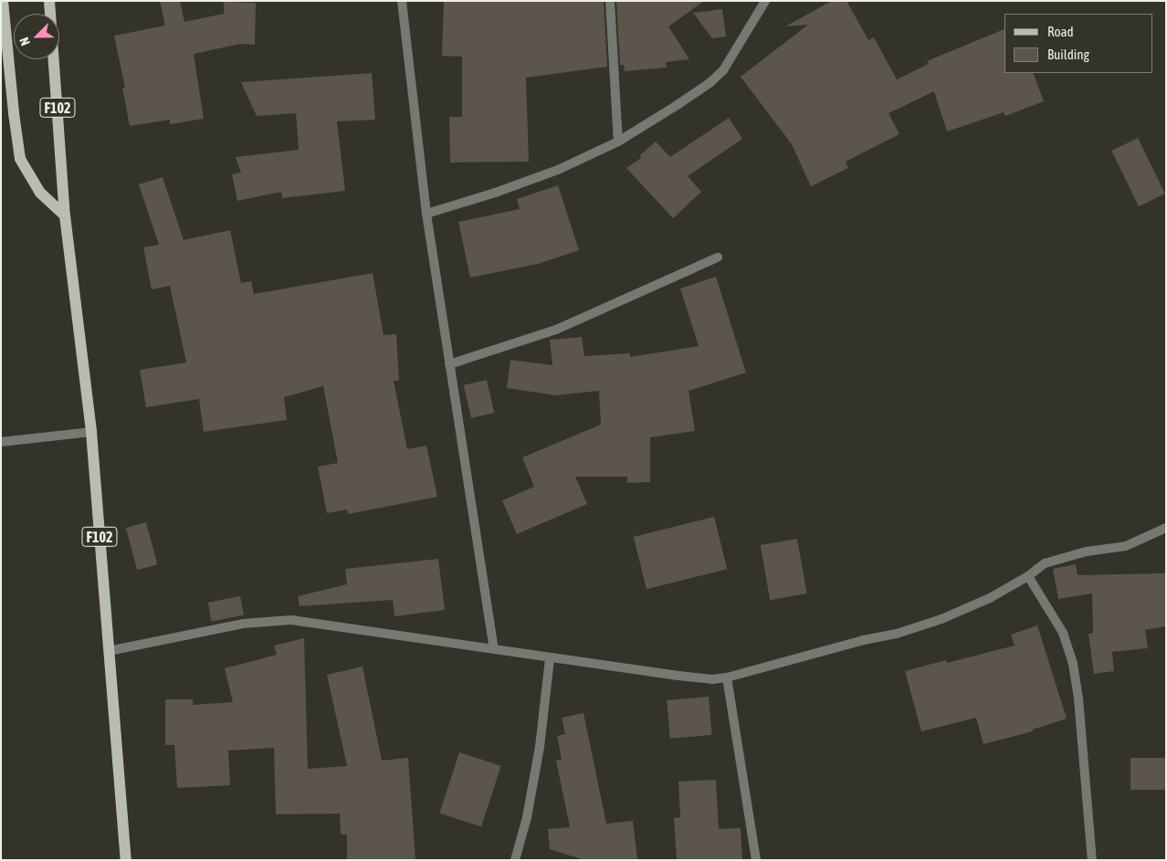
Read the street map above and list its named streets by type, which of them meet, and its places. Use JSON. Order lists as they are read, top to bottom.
{
  "streets": {
    "main road": ["F102"]
  },
  "legend": ["Road", "Building"],
  "north": "bottom left"
}
